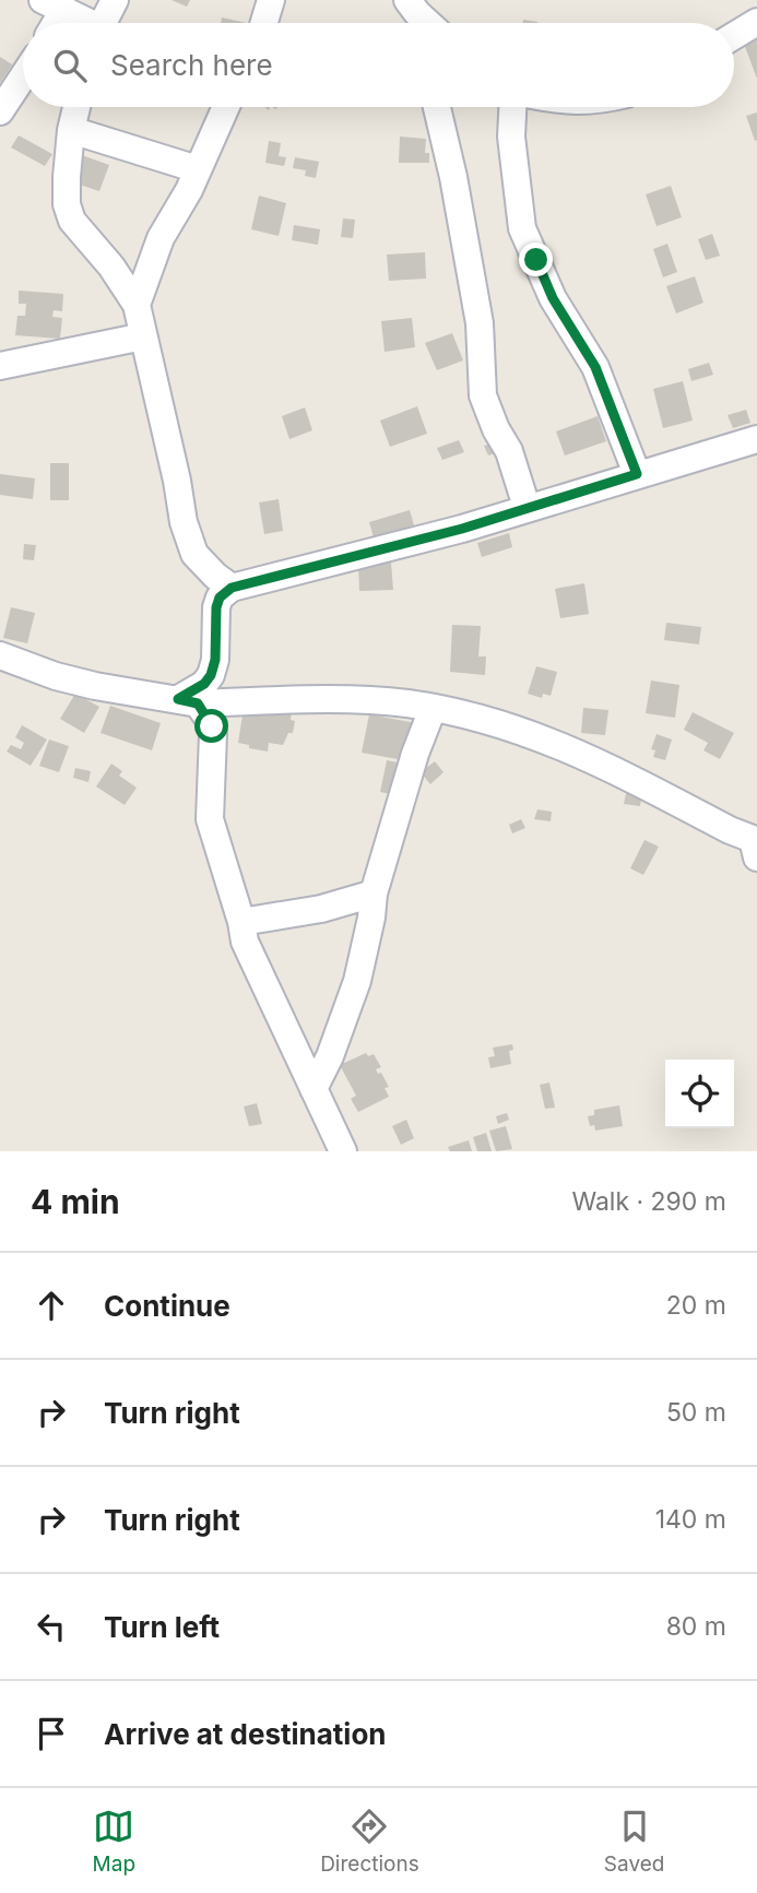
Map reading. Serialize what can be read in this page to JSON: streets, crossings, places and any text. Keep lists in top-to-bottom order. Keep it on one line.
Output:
{"page":{"search":"Search here","heading":["4 min","Walk · 290 m"],"list":[["Continue","20 m"],["Turn right","50 m"],["Turn right","140 m"],["Turn left","80 m"],"Arrive at destination"],"nav":["Map","Directions","Saved"]}}
